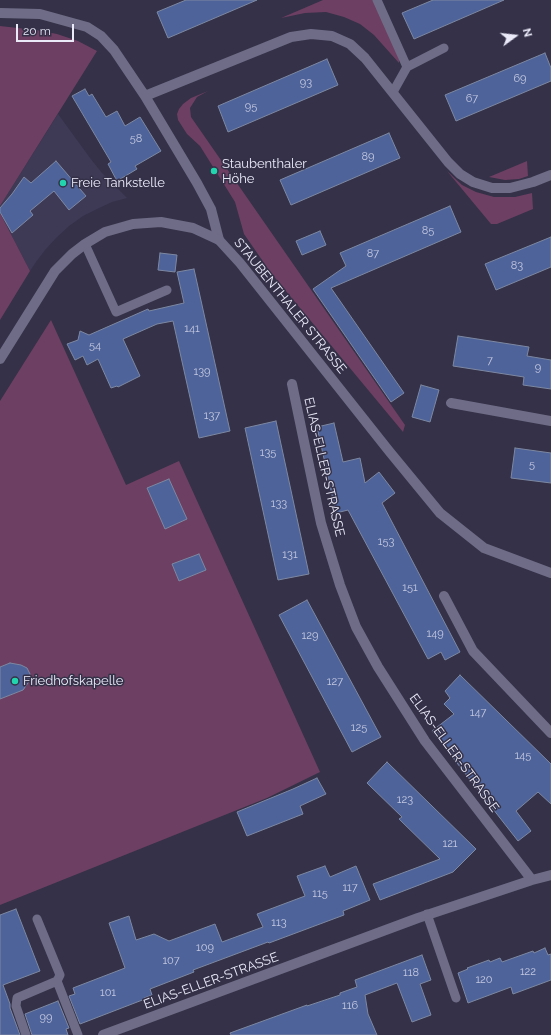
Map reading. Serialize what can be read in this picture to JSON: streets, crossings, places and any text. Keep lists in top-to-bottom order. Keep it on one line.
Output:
{"streets":{"street":["STAUBENTHALER STRASSE","ELIAS-ELLER-STRASSE"]},"places":["Staubenthaler Höhe","Freie Tankstelle","Friedhofskapelle"],"house_numbers":["69","93","67","95","58","89","85","87","83","141","54","7","9","139","137","135","5","133","153","131","151","149","129","127","147","125","145","123","121","117","115","113","109","107","122","118","120","101","116","99"],"scale_bar":"20 m","north":"right"}
